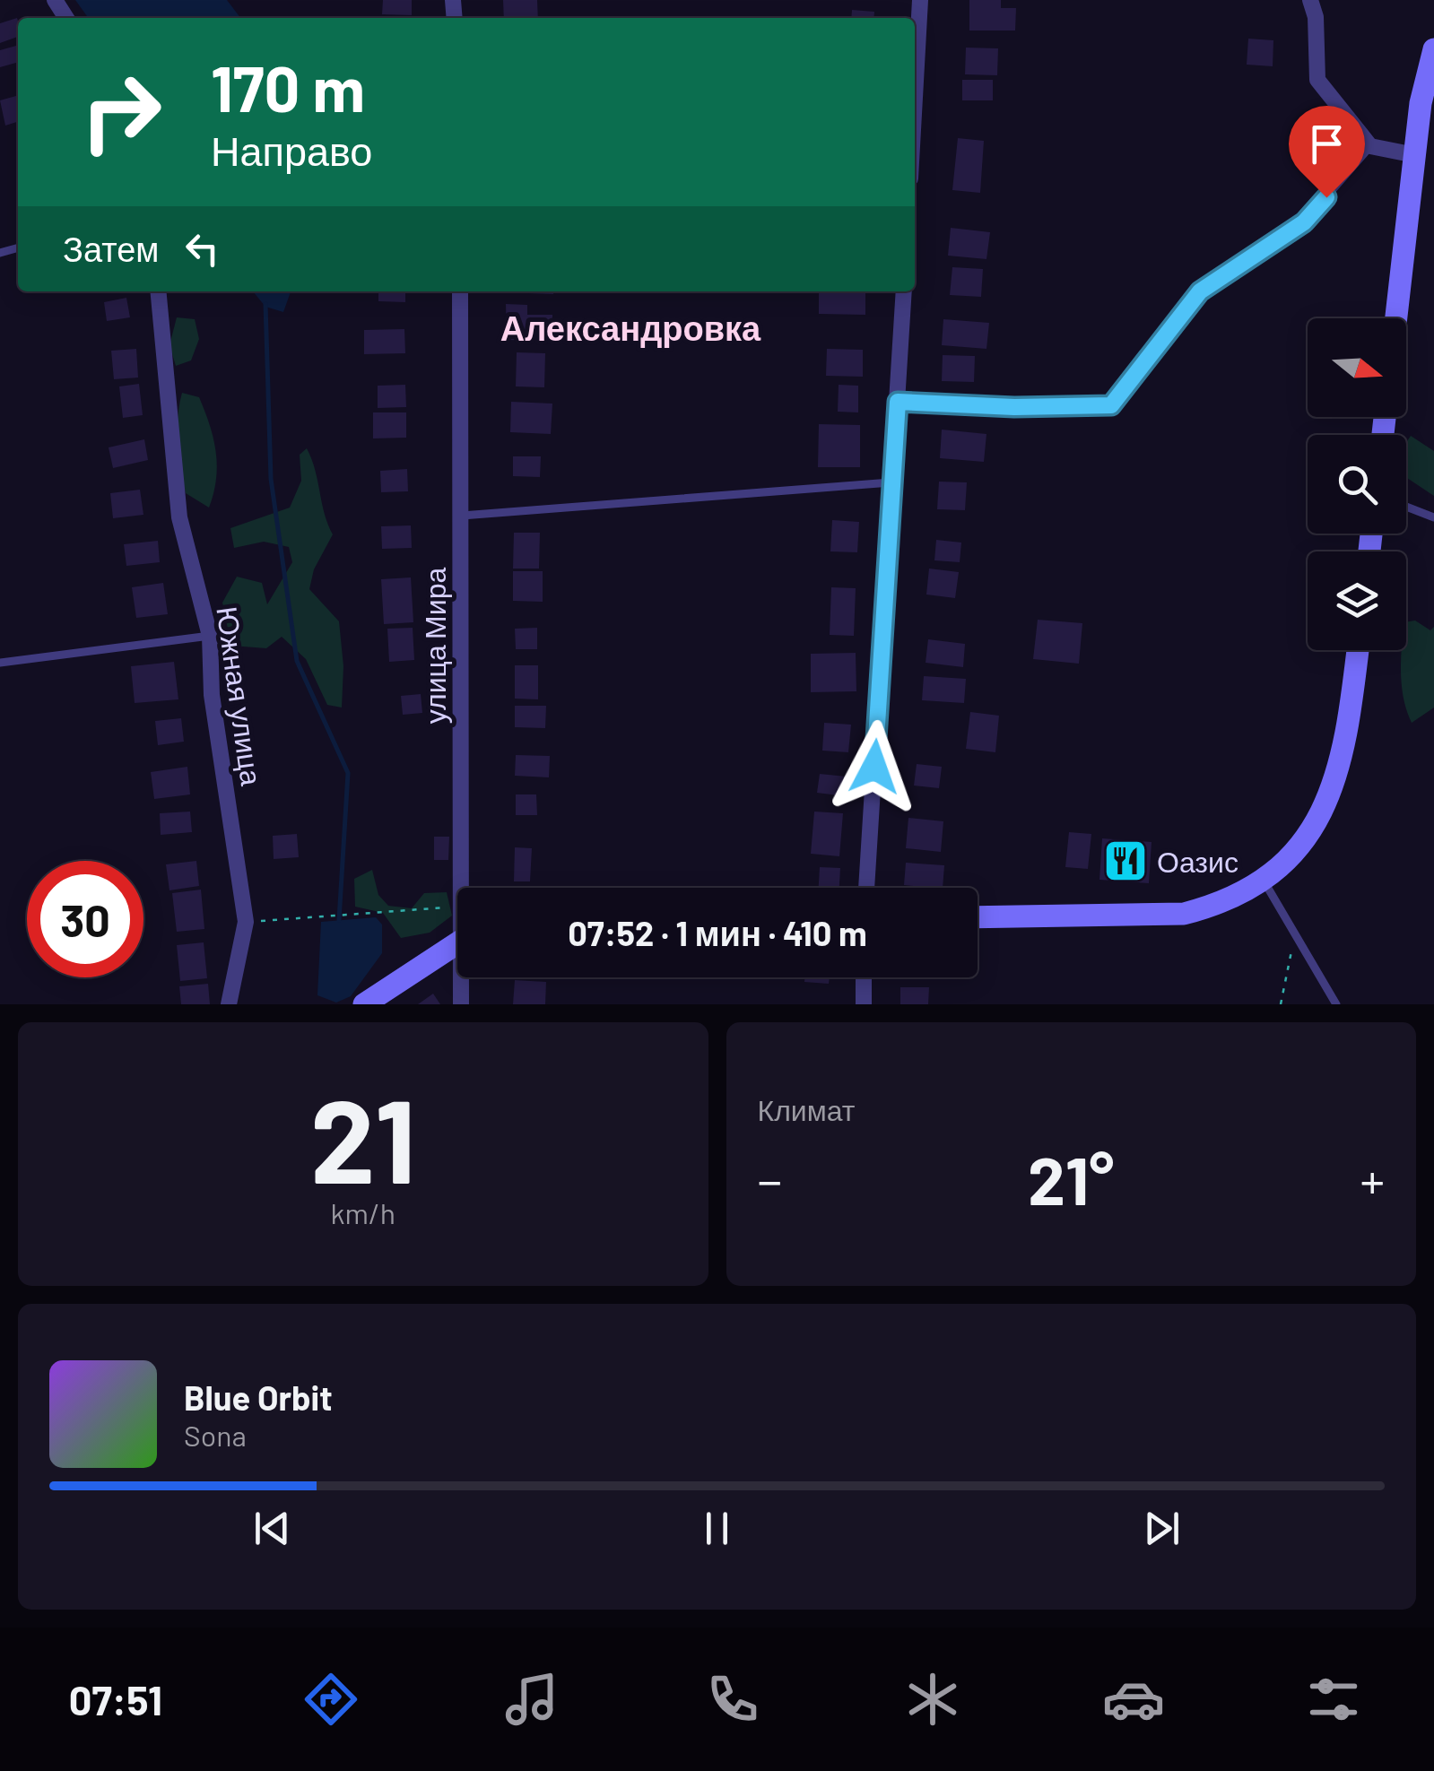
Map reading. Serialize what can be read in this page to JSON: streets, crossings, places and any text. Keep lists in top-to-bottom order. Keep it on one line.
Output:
{"streets":{"street":["улица Мира","Южная улица"]},"districts":["Александровка"],"places":{"restaurant":["Оазис"]},"north":"right","page":{"turn":["170 m","Направо"],"then":"Затем","limit":"30","trip":"07:52 · 1 мин · 410 m","tile":[["21","km/h"],"Климат"],"heat":["−","21°","+"],"song":["Blue Orbit","Sona"],"tabs":"07:51"}}
